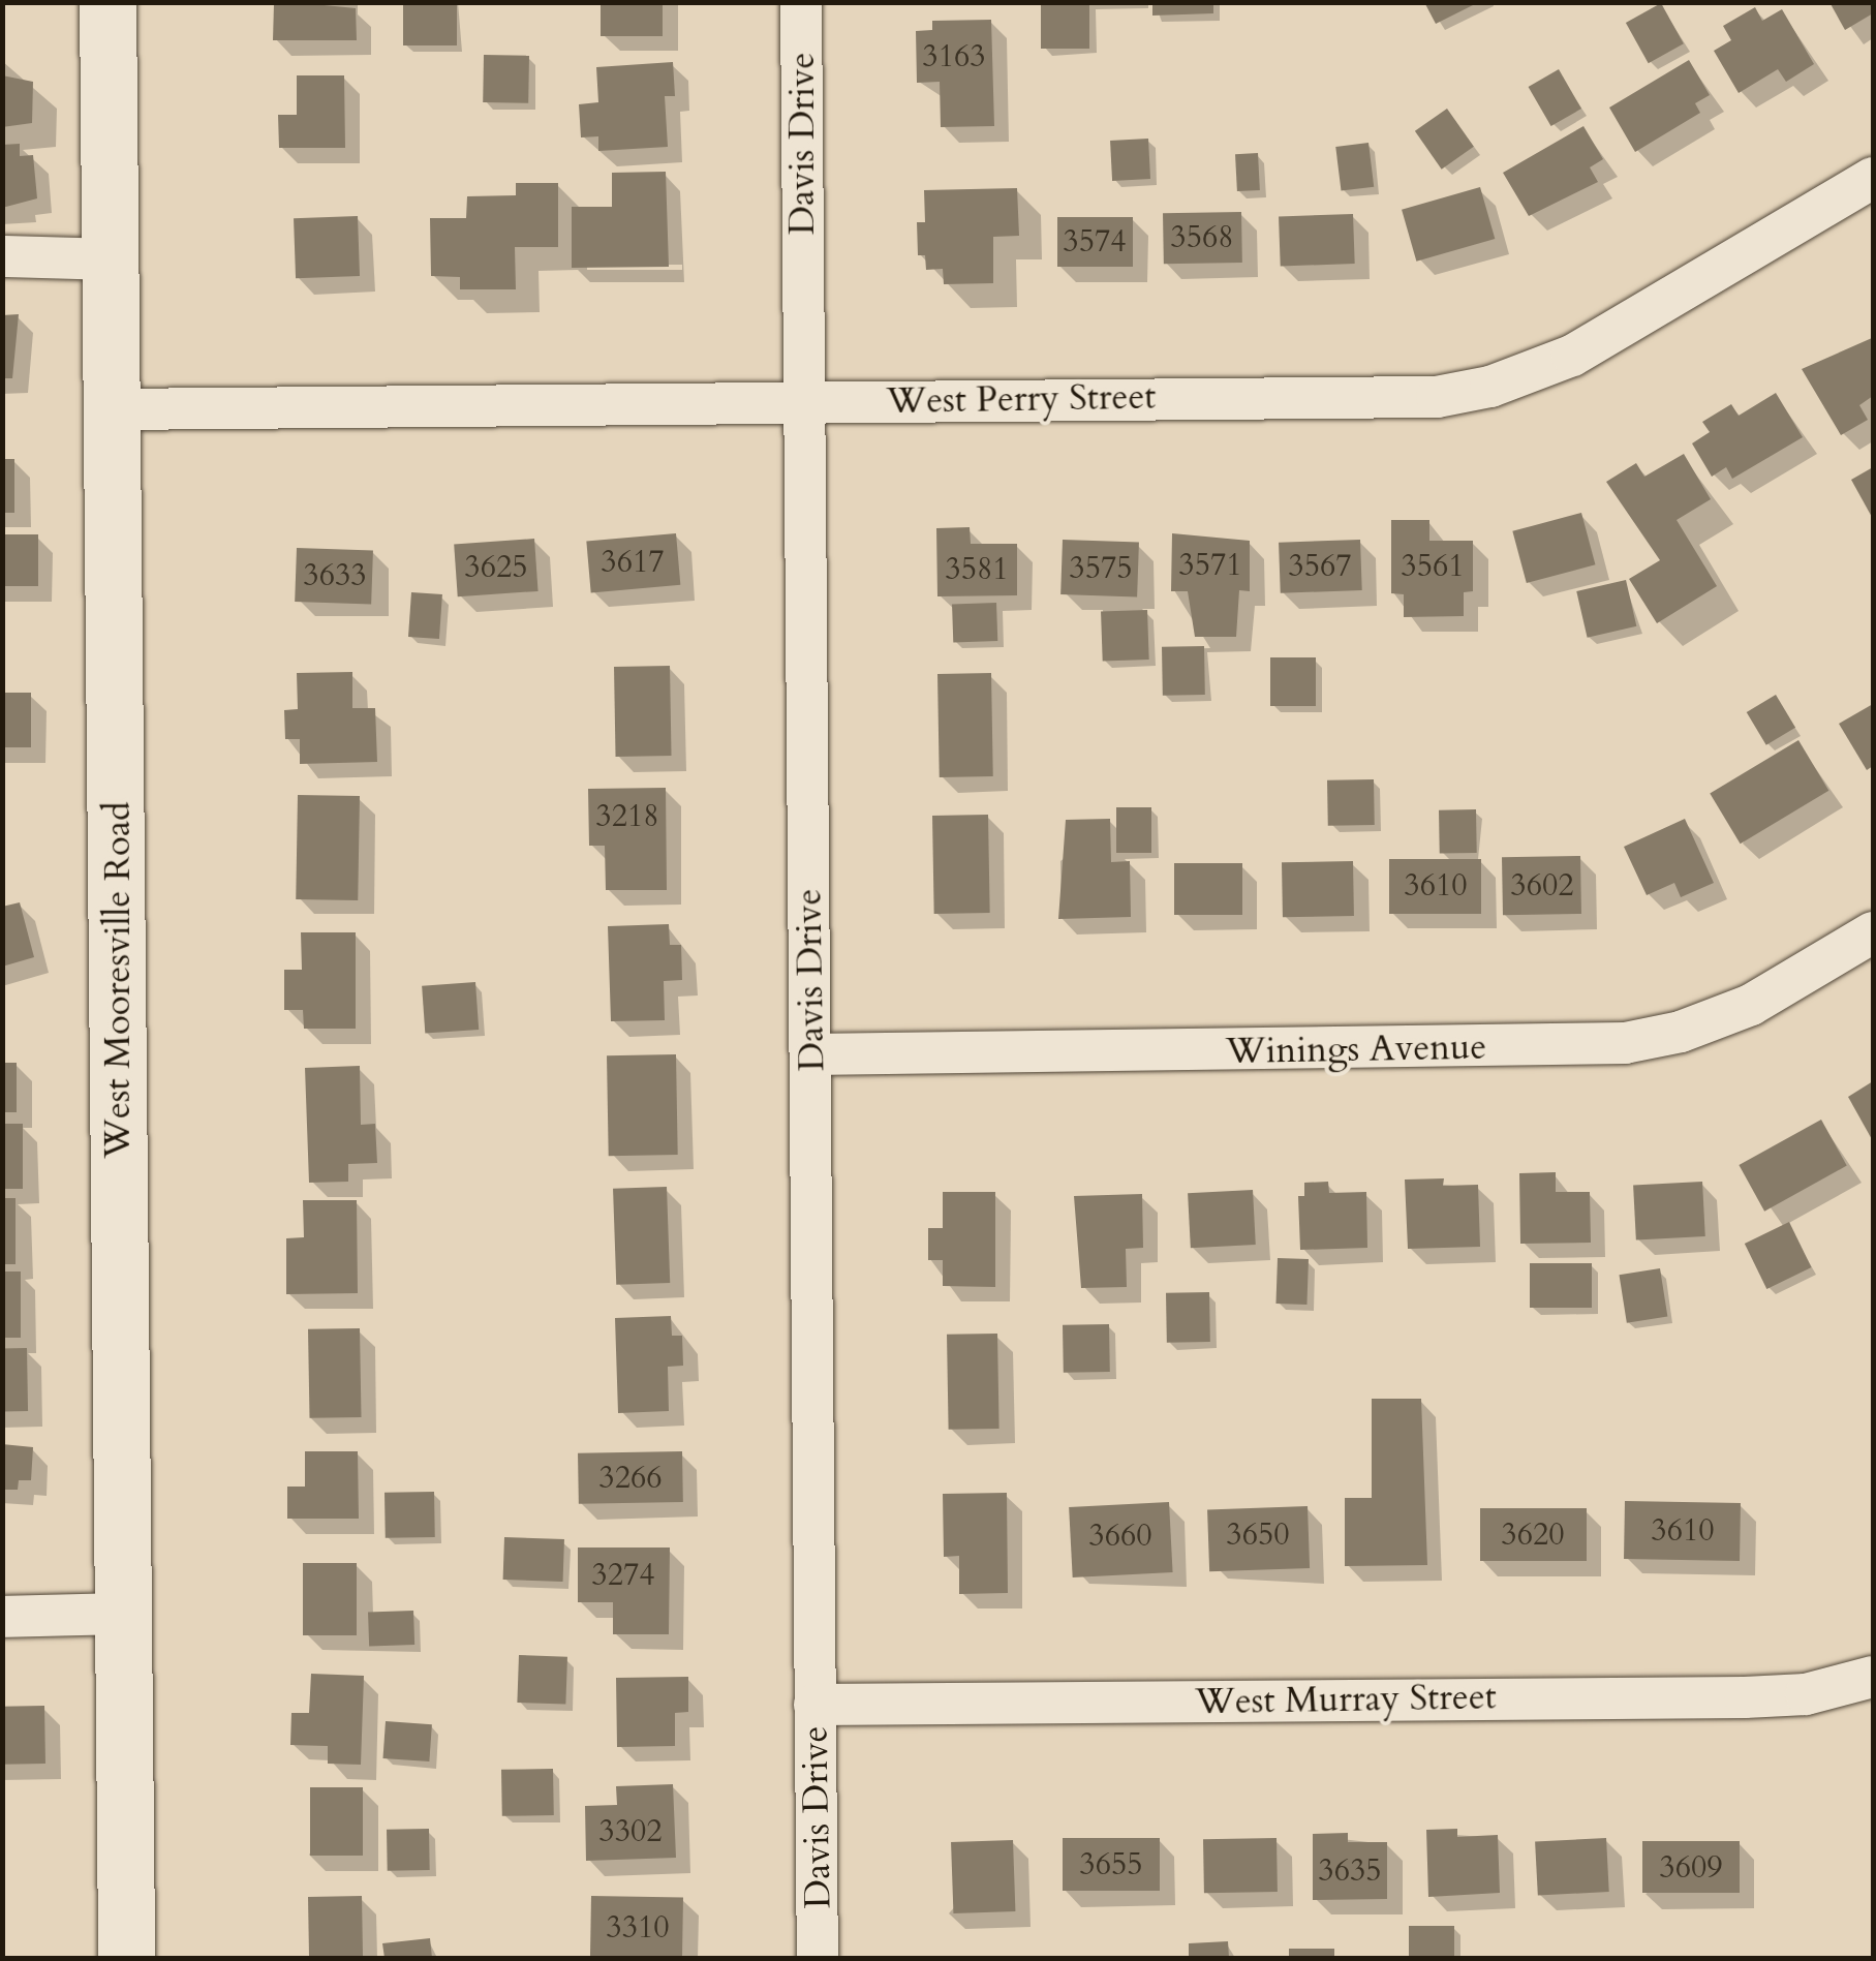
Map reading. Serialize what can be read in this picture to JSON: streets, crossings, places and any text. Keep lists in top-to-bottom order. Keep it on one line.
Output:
{"streets":{"main road":["West Mooresville Road"],"street":["Davis Drive","West Perry Street","Winings Avenue","West Murray Street"]},"crossings":[["Davis Drive","West Perry Street"],["Davis Drive","Winings Avenue"],["Davis Drive","West Murray Street"],["West Perry Street","West Mooresville Road"]],"house_numbers":["3163","3568","3574","3617","3571","3567","3561","3625","3575","3581","3633","3218","3610","3602","3266","3610","3650","3620","3660","3274","3302","3655","3609","3635","3310"]}
